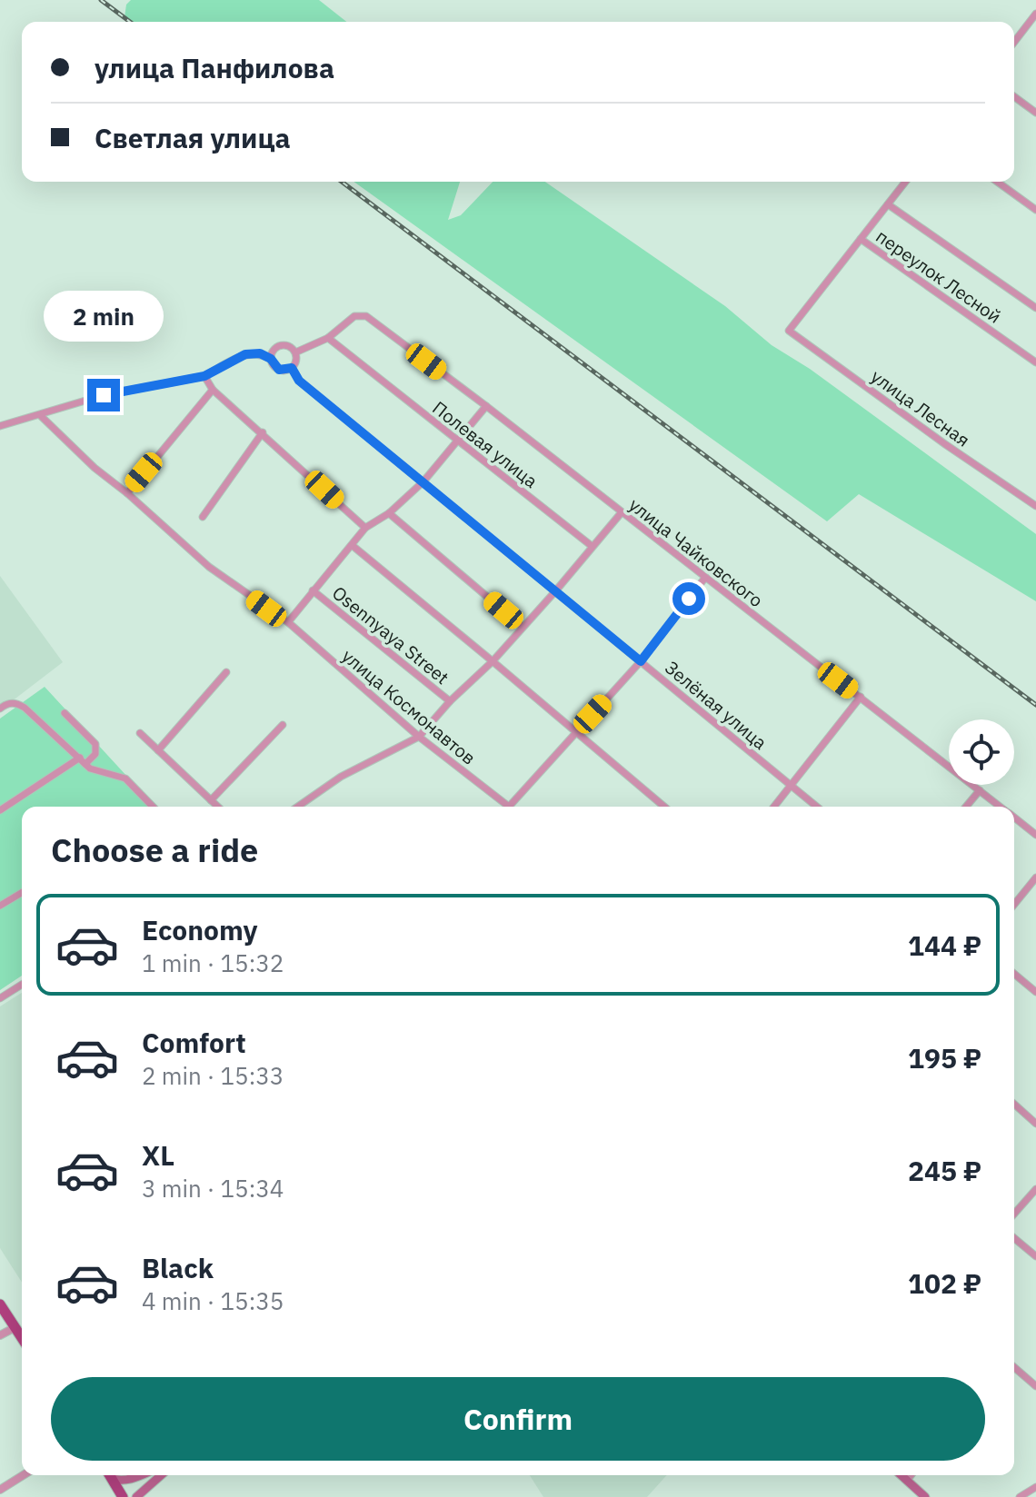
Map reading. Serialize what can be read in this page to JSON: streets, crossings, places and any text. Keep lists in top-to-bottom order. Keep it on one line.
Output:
{"streets":{"street":["переулок Лесной","улица Лесная","Полевая улица","улица Чайковского","Osennyaya Street","Зелёная улица","улица Космонавтов"]},"crossings":[["переулок Лесной","улица Лесная"],["Полевая улица","улица Чайковского"]],"page":{"banner":["улица Панфилова","Светлая улица"],"bubble":"2 min","heading":"Choose a ride","list":[{"name":"Economy","note":"1 min · 15:32","value":"144 ₽"},{"name":"Comfort","note":"2 min · 15:33","value":"195 ₽"},{"name":"XL","note":"3 min · 15:34","value":"245 ₽"},{"name":"Black","note":"4 min · 15:35","value":"102 ₽"}],"buttons":"Confirm"}}
